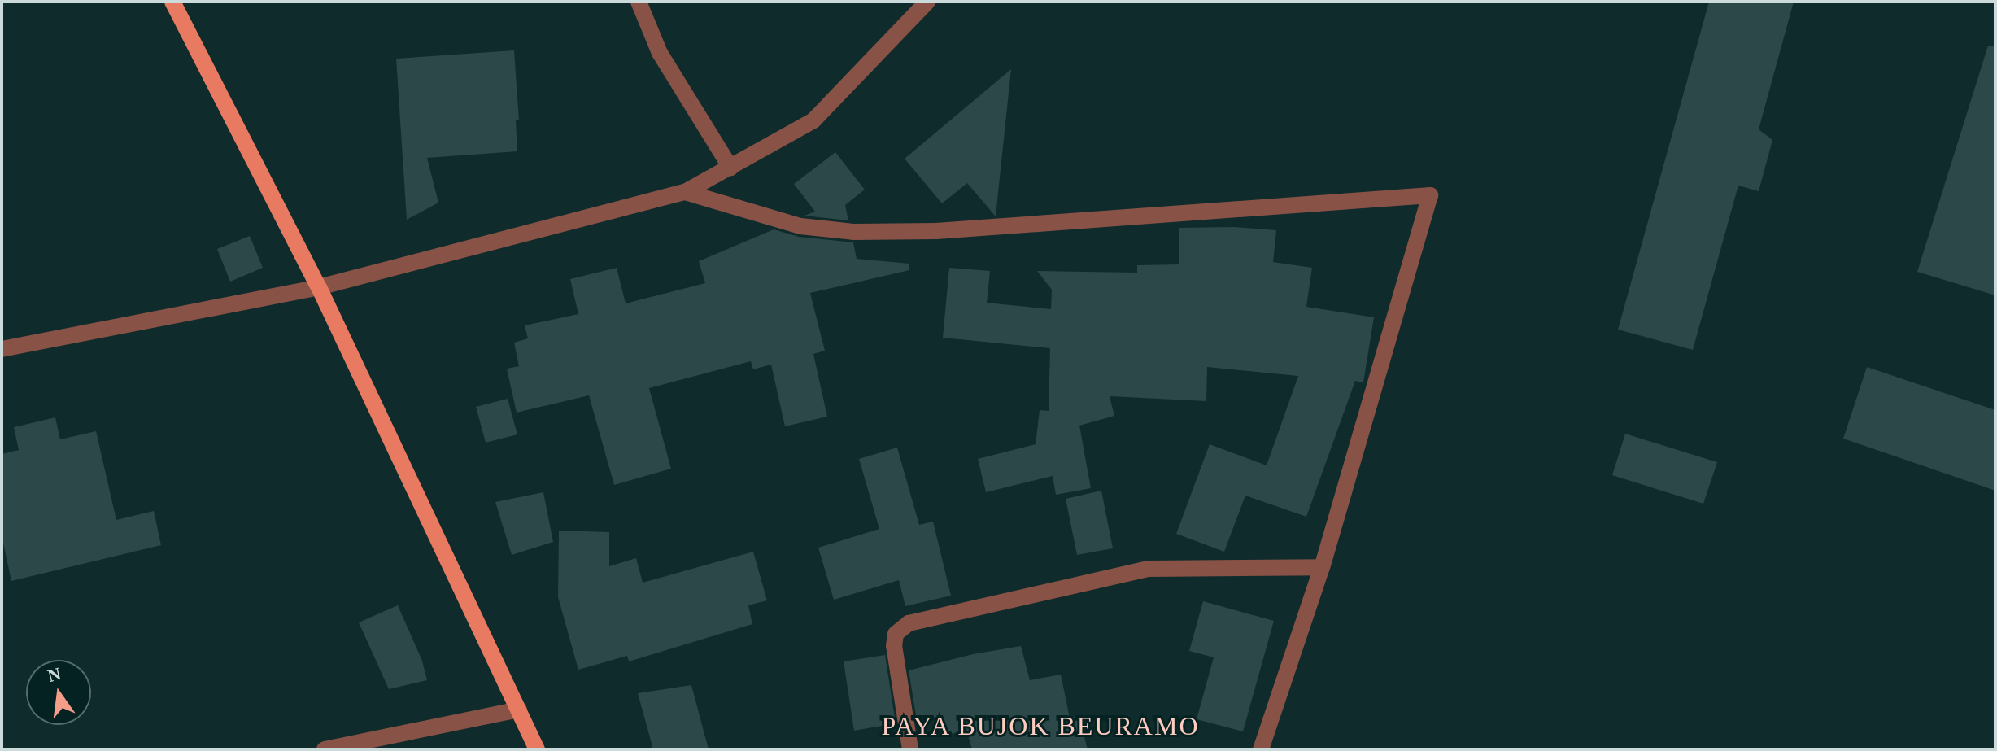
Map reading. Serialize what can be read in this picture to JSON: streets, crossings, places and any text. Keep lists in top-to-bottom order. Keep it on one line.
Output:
{"districts":["PAYA BUJOK BEURAMO"],"north":"top"}
